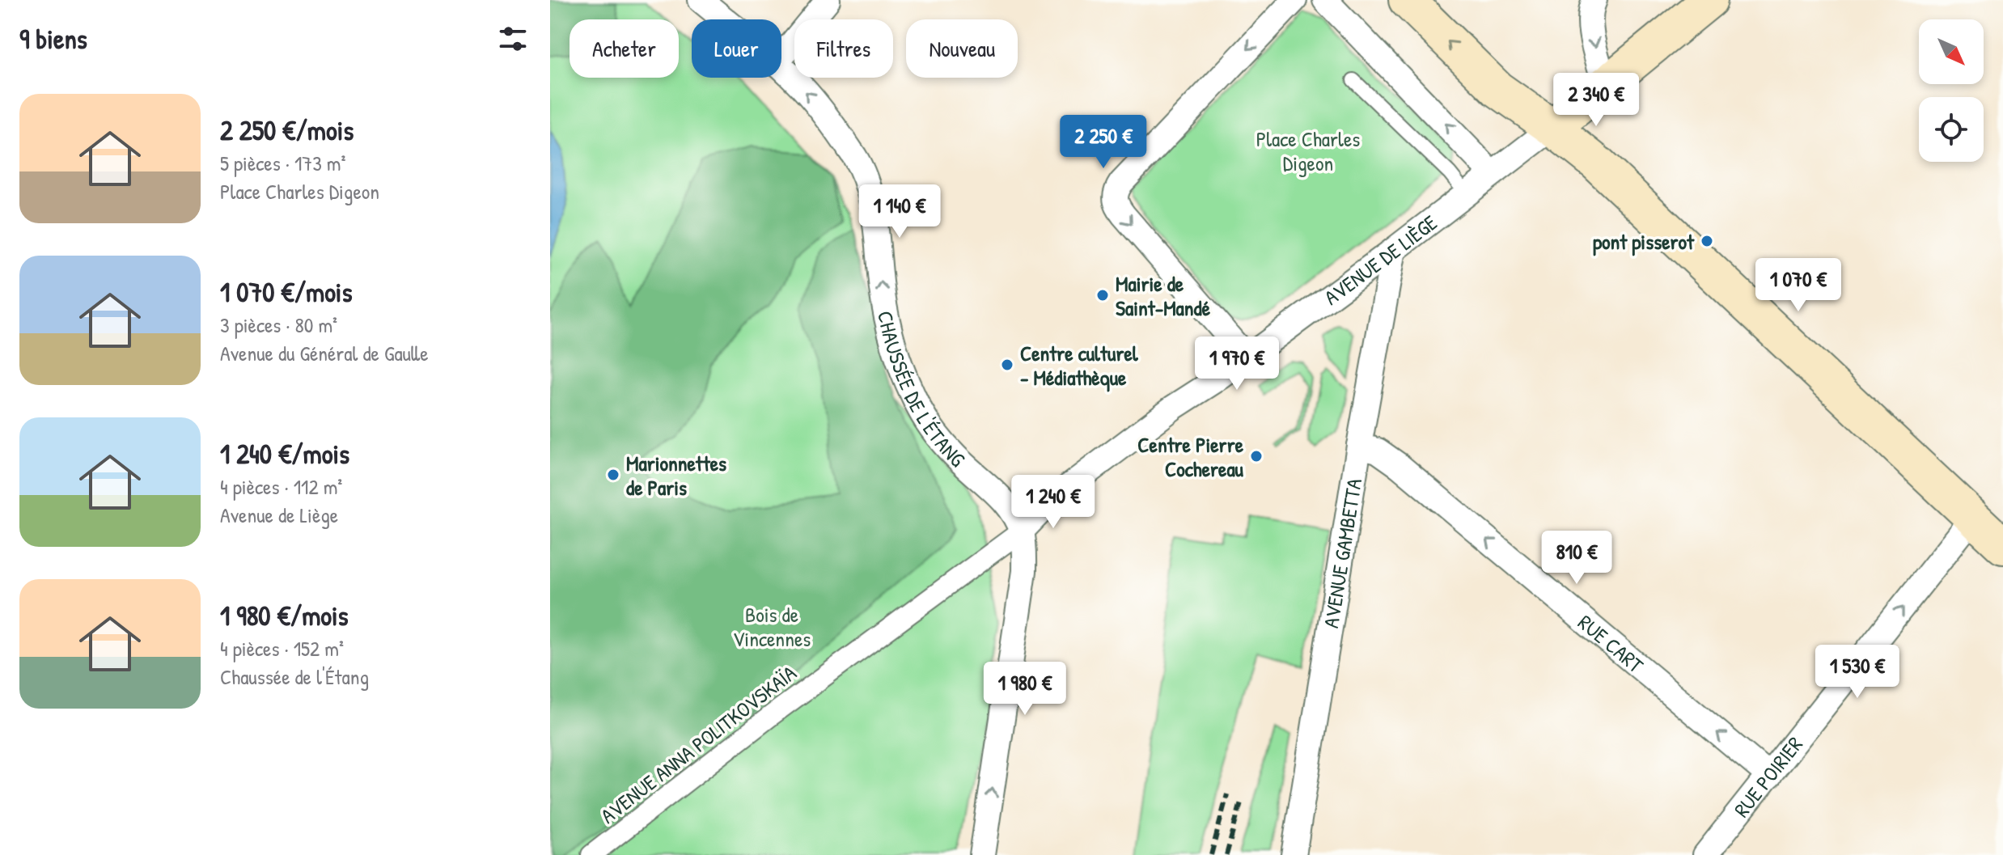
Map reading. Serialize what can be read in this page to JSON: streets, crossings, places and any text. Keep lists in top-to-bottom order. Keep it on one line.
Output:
{"streets":{"street":["AVENUE DE LIÈGE","CHAUSSÉE DE L'ÉTANG","AVENUE GAMBETTA","RUE CART","AVENUE ANNA POLITKOVSKAÏA","RUE POIRIER"]},"crossings":[["AVENUE DE LIÈGE","CHAUSSÉE DE L'ÉTANG"],["AVENUE DE LIÈGE","AVENUE GAMBETTA"],["AVENUE DE LIÈGE","AVENUE ANNA POLITKOVSKAÏA"],["CHAUSSÉE DE L'ÉTANG","AVENUE ANNA POLITKOVSKAÏA"],["AVENUE GAMBETTA","RUE CART"],["RUE CART","RUE POIRIER"]],"one_way":["CHAUSSÉE DE L'ÉTANG","RUE CART","RUE POIRIER"],"parks":["Place Charles Digeon","Bois de Vincennes"],"places":["pont pisserot","Mairie de Saint-Mandé","Centre culturel - Médiathèque","Centre Pierre Cochereau","Marionnettes de Paris"],"north":"bottom right","page":{"heading":"9 biens","chip":["Acheter","Louer","Filtres","Nouveau"],"price":["2 340 €","2 250 €","1 140 €","1 070 €","1 970 €","1 240 €","810 €","1 530 €","1 980 €"],"list":[{"name":"2 250 €/mois","note":"5 pièces · 173 m² · Place Charles Digeon"},{"name":"1 070 €/mois","note":"3 pièces · 80 m² · Avenue du Général de Gaulle"},{"name":"1 240 €/mois","note":"4 pièces · 112 m² · Avenue de Liège"},{"name":"1 980 €/mois","note":"4 pièces · 152 m² · Chaussée de l'Étang"}]}}
